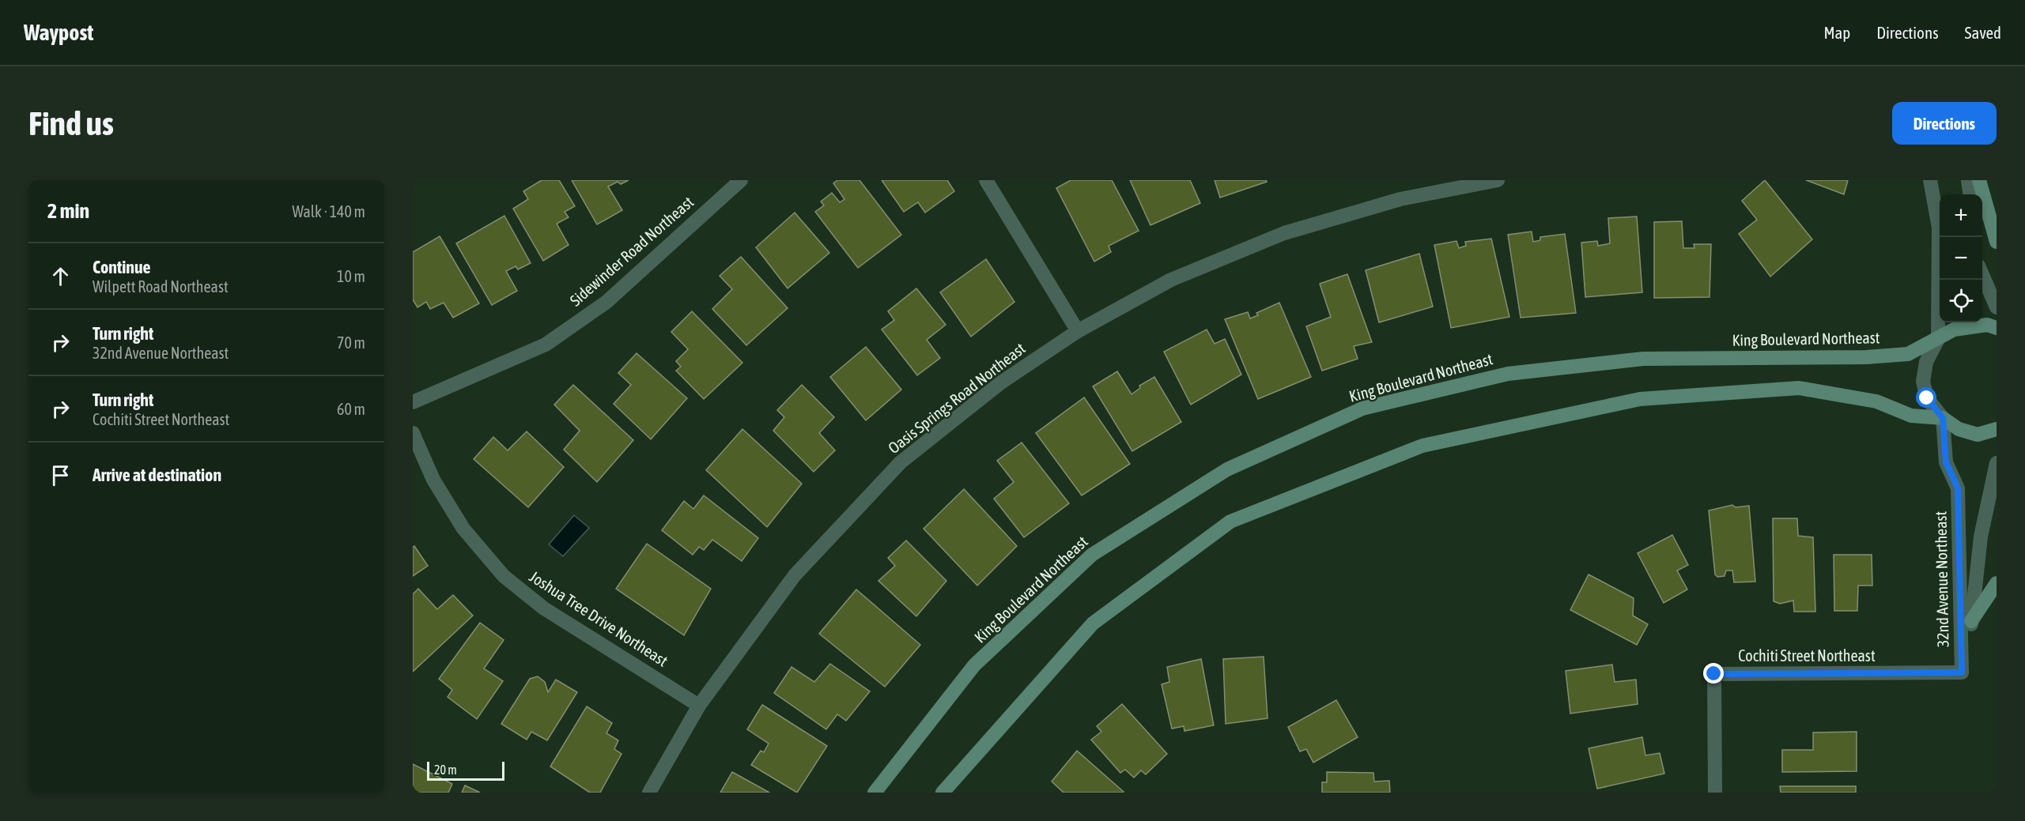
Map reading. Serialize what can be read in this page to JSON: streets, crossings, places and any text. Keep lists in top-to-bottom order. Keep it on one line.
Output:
{"streets":{"street":["Sidewinder Road Northeast","King Boulevard Northeast","Oasis Springs Road Northeast","32nd Avenue Northeast","Joshua Tree Drive Northeast","Cochiti Street Northeast"]},"crossings":[["Oasis Springs Road Northeast","Joshua Tree Drive Northeast"],["32nd Avenue Northeast","Cochiti Street Northeast"]],"scale_bar":"20 m","page":{"header":"Waypost","nav":["Map","Directions","Saved"],"buttons":"Directions","title":"Find us","heading":["2 min","Walk · 140 m"],"map_buttons":["+","−"],"list":[["Continue","Wilpett Road Northeast","10 m"],["Turn right","32nd Avenue Northeast","70 m"],["Turn right","Cochiti Street Northeast","60 m"],"Arrive at destination"],"scale":"20 m"}}
